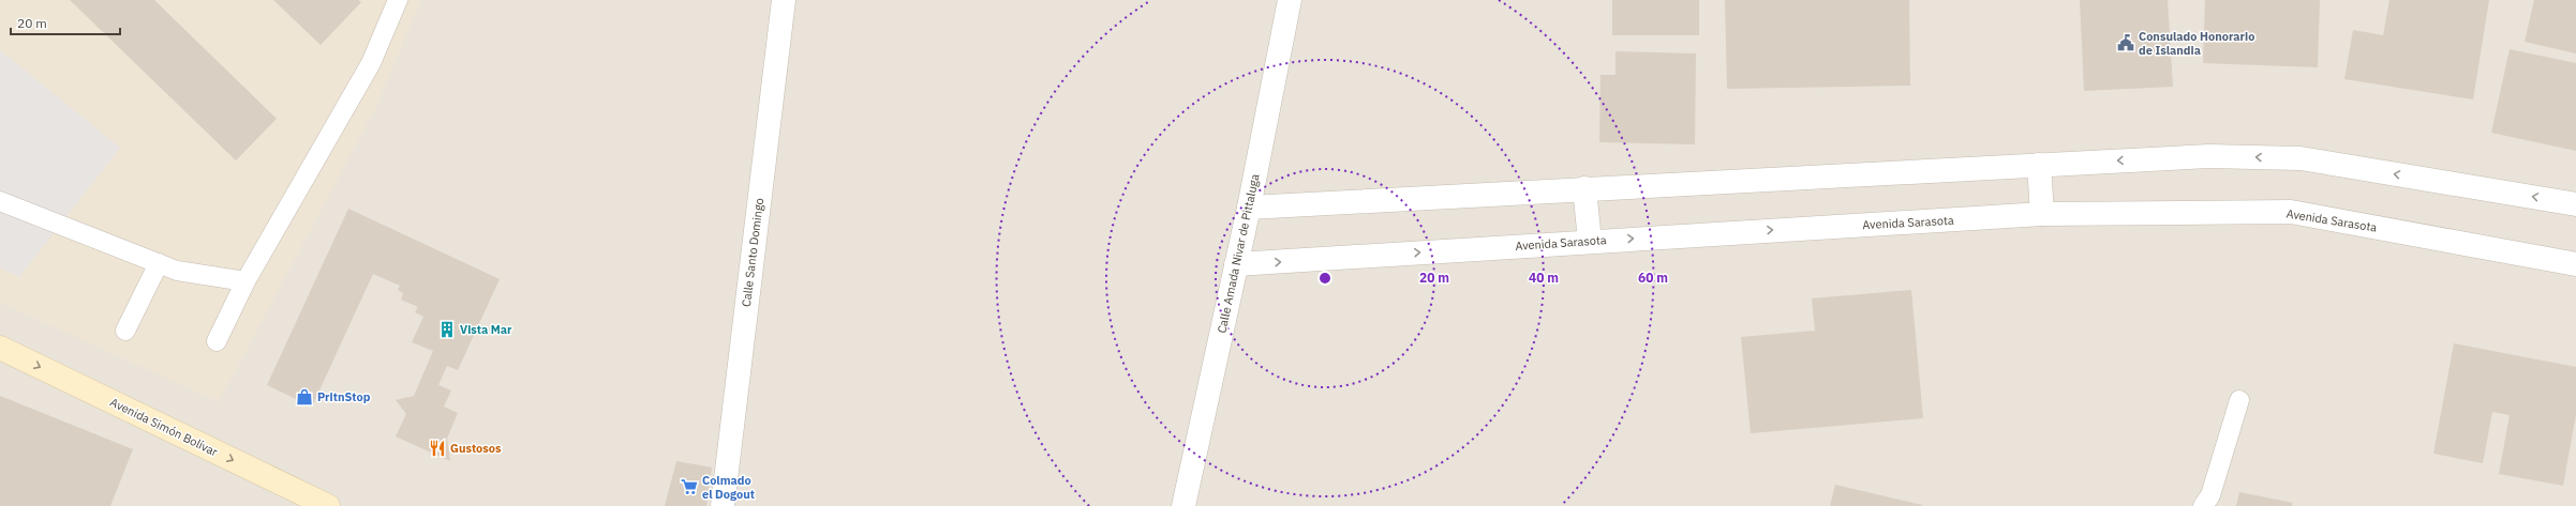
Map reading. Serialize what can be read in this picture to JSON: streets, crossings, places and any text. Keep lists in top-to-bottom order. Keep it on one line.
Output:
{"streets":{"main road":["Avenida Simón Bolívar"],"street":["Avenida Sarasota","Calle Santo Domingo","Calle Amada Nivar de Pittaluga"]},"crossings":[["Avenida Sarasota","Calle Amada Nivar de Pittaluga"]],"one_way":["Avenida Simón Bolívar"],"places":{"public building":["Consulado Honorario de Islandia"],"building":["Vista Mar"],"shop":["PritnStop"],"restaurant":["Gustosos"],"supermarket":["Colmado el Dogout"]},"scale_bar":"20 m","rings":["20 m","40 m","60 m"]}
